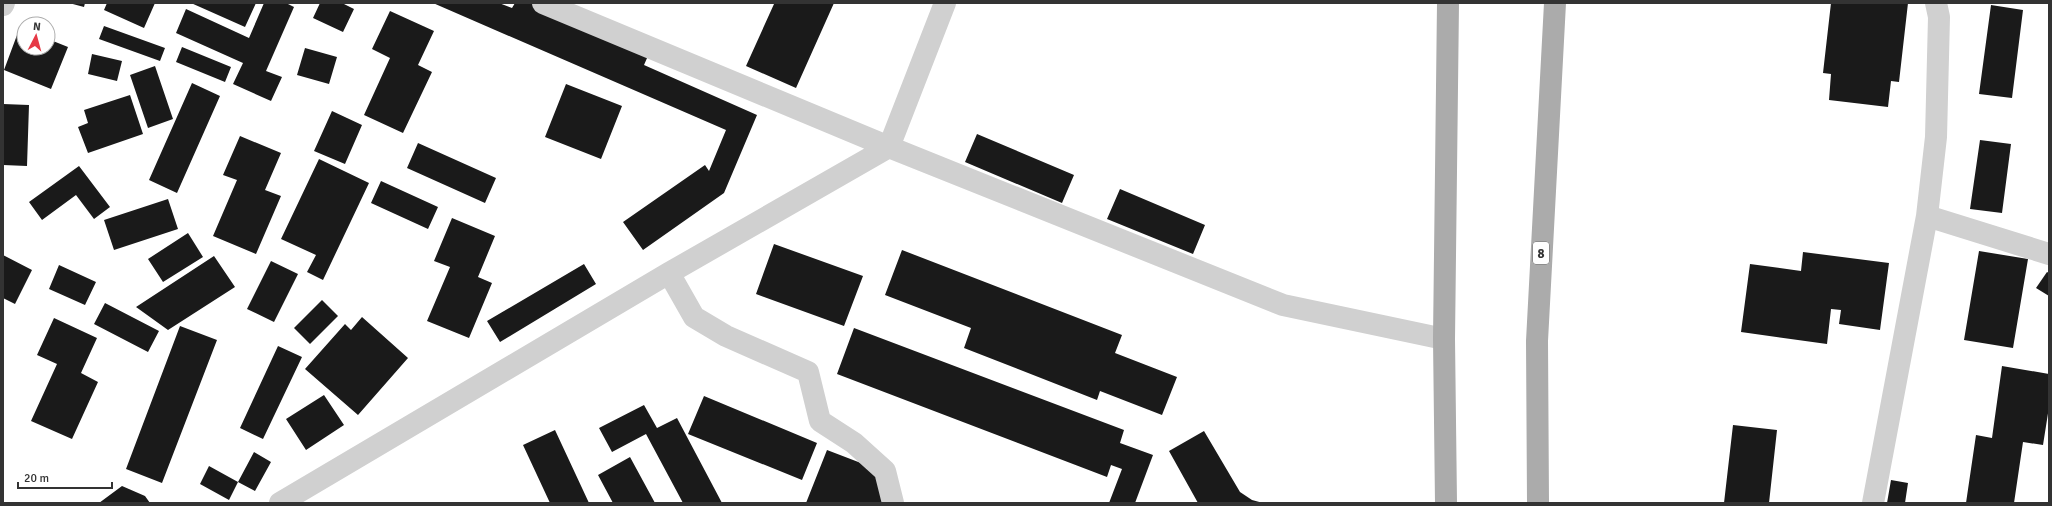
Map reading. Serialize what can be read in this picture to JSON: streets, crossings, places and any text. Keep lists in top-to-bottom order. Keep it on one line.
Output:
{"streets":{"main road":["8"]},"scale_bar":"20 m","north":"top"}
